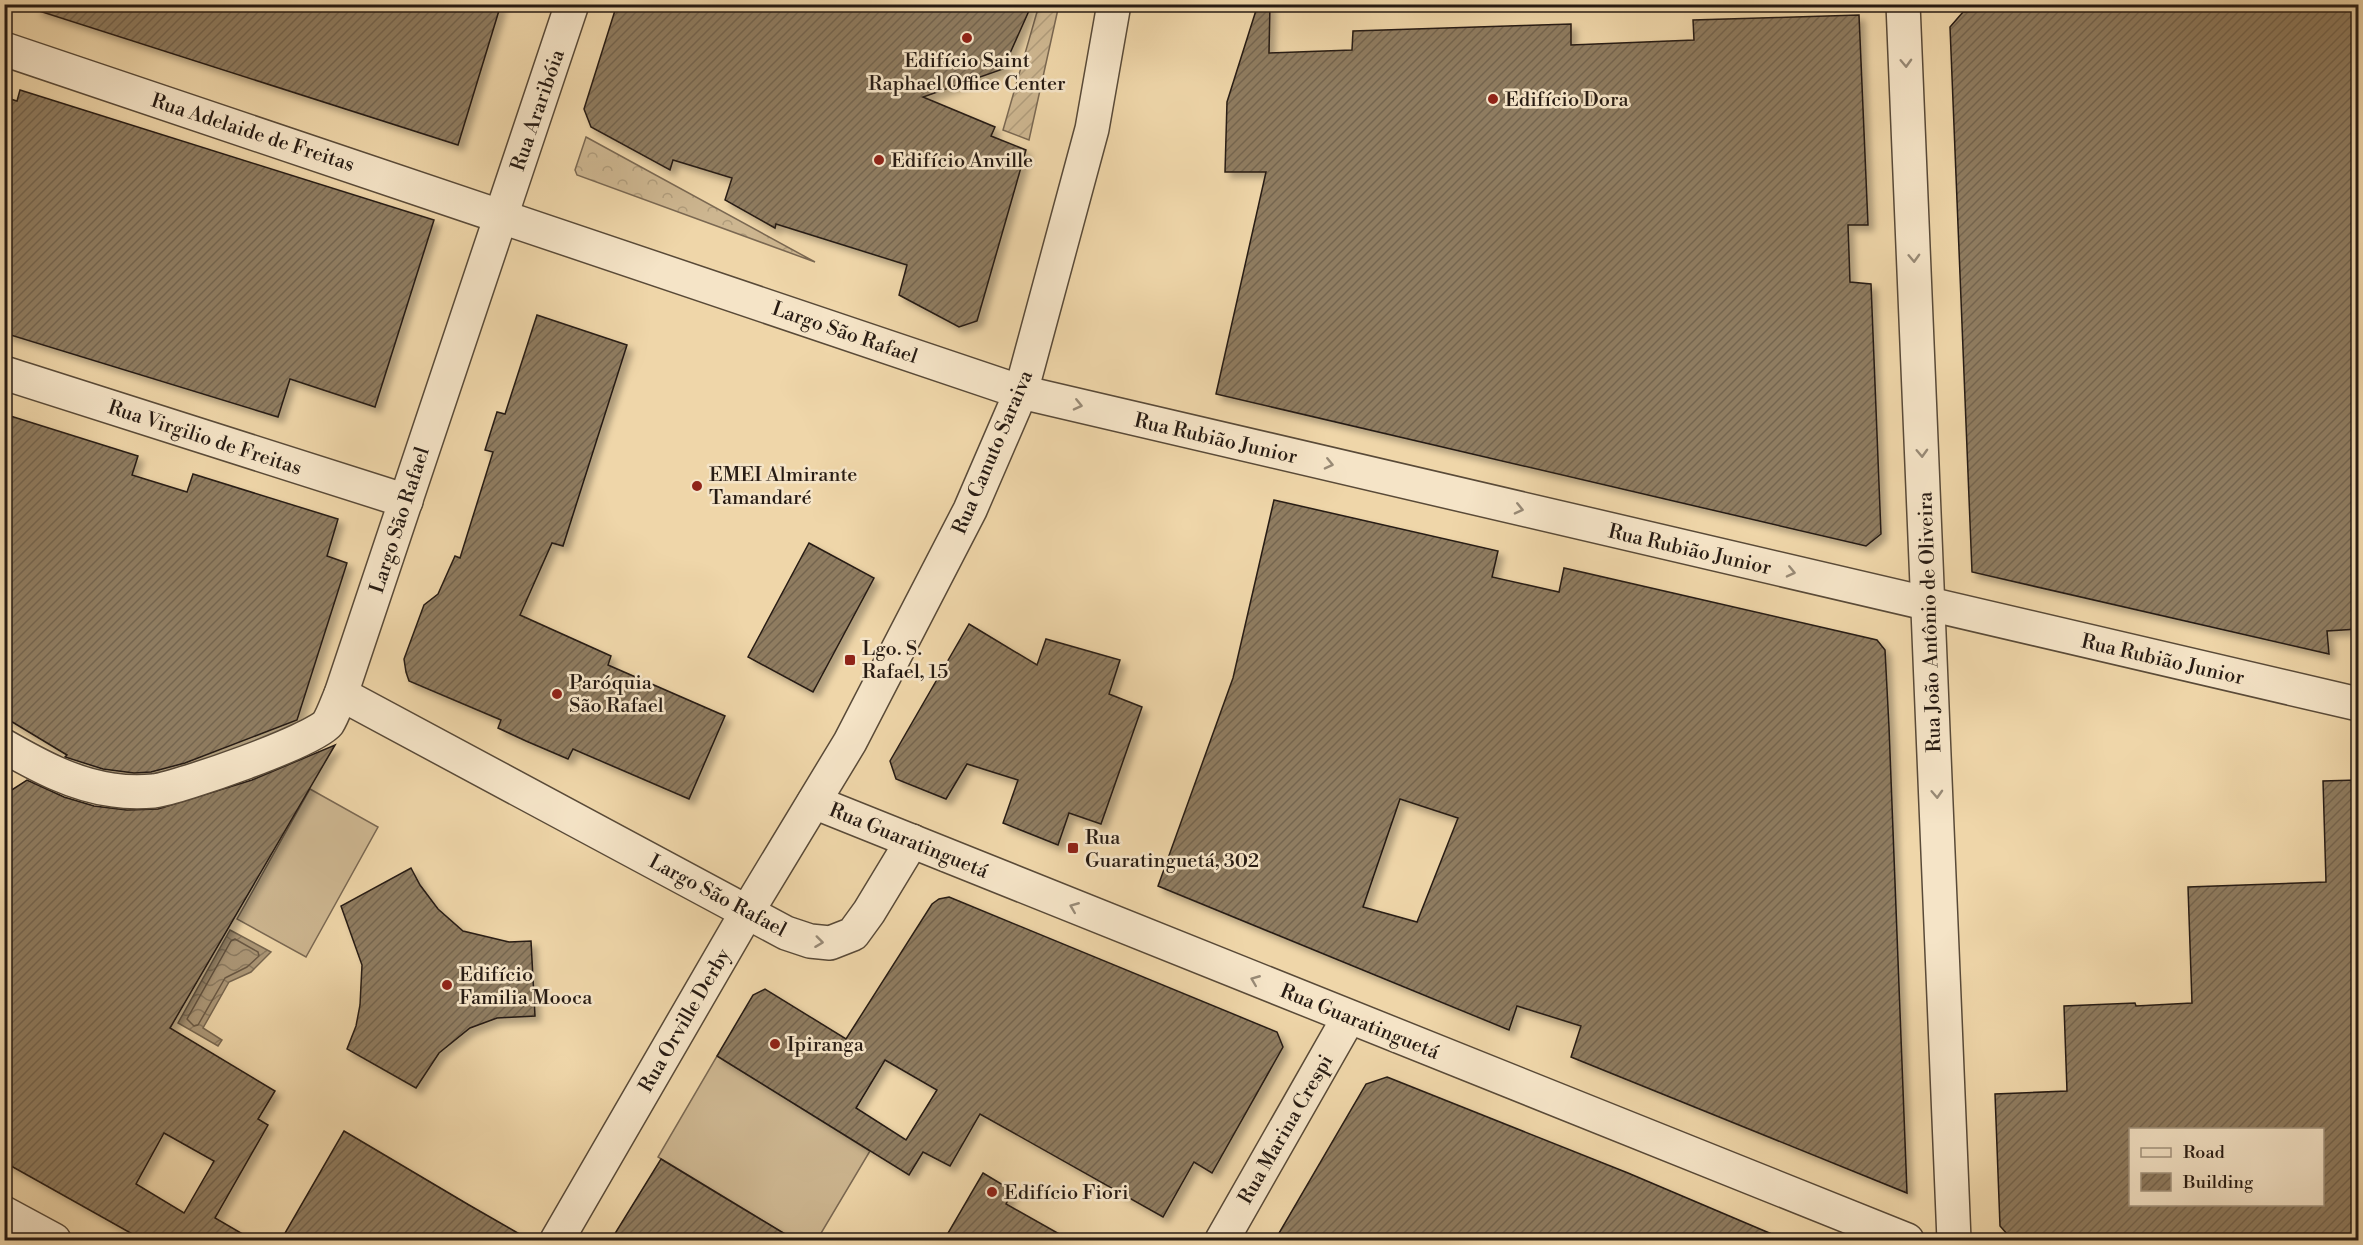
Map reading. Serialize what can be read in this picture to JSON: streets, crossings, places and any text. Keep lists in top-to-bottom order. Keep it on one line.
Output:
{"streets":{"street":["Rua Araribóia","Rua Adelaide de Freitas","Largo São Rafael","Rua Virgilio de Freitas","Rua Rubião Junior","Rua Canuto Saraiva","Rua João Antônio de Oliveira","Rua Guaratinguetá","Rua Orville Derby","Rua Marina Crespi"]},"crossings":[["Rua Araribóia","Rua Adelaide de Freitas"],["Rua Araribóia","Largo São Rafael"],["Rua Adelaide de Freitas","Largo São Rafael"],["Largo São Rafael","Rua Virgilio de Freitas"],["Largo São Rafael","Rua Rubião Junior"],["Largo São Rafael","Rua Canuto Saraiva"],["Largo São Rafael","Rua Guaratinguetá"],["Largo São Rafael","Rua Orville Derby"],["Rua Rubião Junior","Rua Canuto Saraiva"],["Rua Rubião Junior","Rua João Antônio de Oliveira"],["Rua Canuto Saraiva","Rua Guaratinguetá"],["Rua Canuto Saraiva","Rua Orville Derby"],["Rua Guaratinguetá","Rua Orville Derby"],["Rua Guaratinguetá","Rua Marina Crespi"]],"one_way":["Rua Rubião Junior","Rua João Antônio de Oliveira","Rua Guaratinguetá"],"places":{"other":["Edifício Saint Raphael Office Center","Edifício Dora","Edifício Anville","EMEI Almirante Tamandaré","Paróquia São Rafael","Edifício Familia Mooca","Ipiranga","Edifício Fiori"],"transit":["Lgo. S. Rafael, 15","Rua Guaratinguetá, 302"]},"legend":["Road","Building"]}
